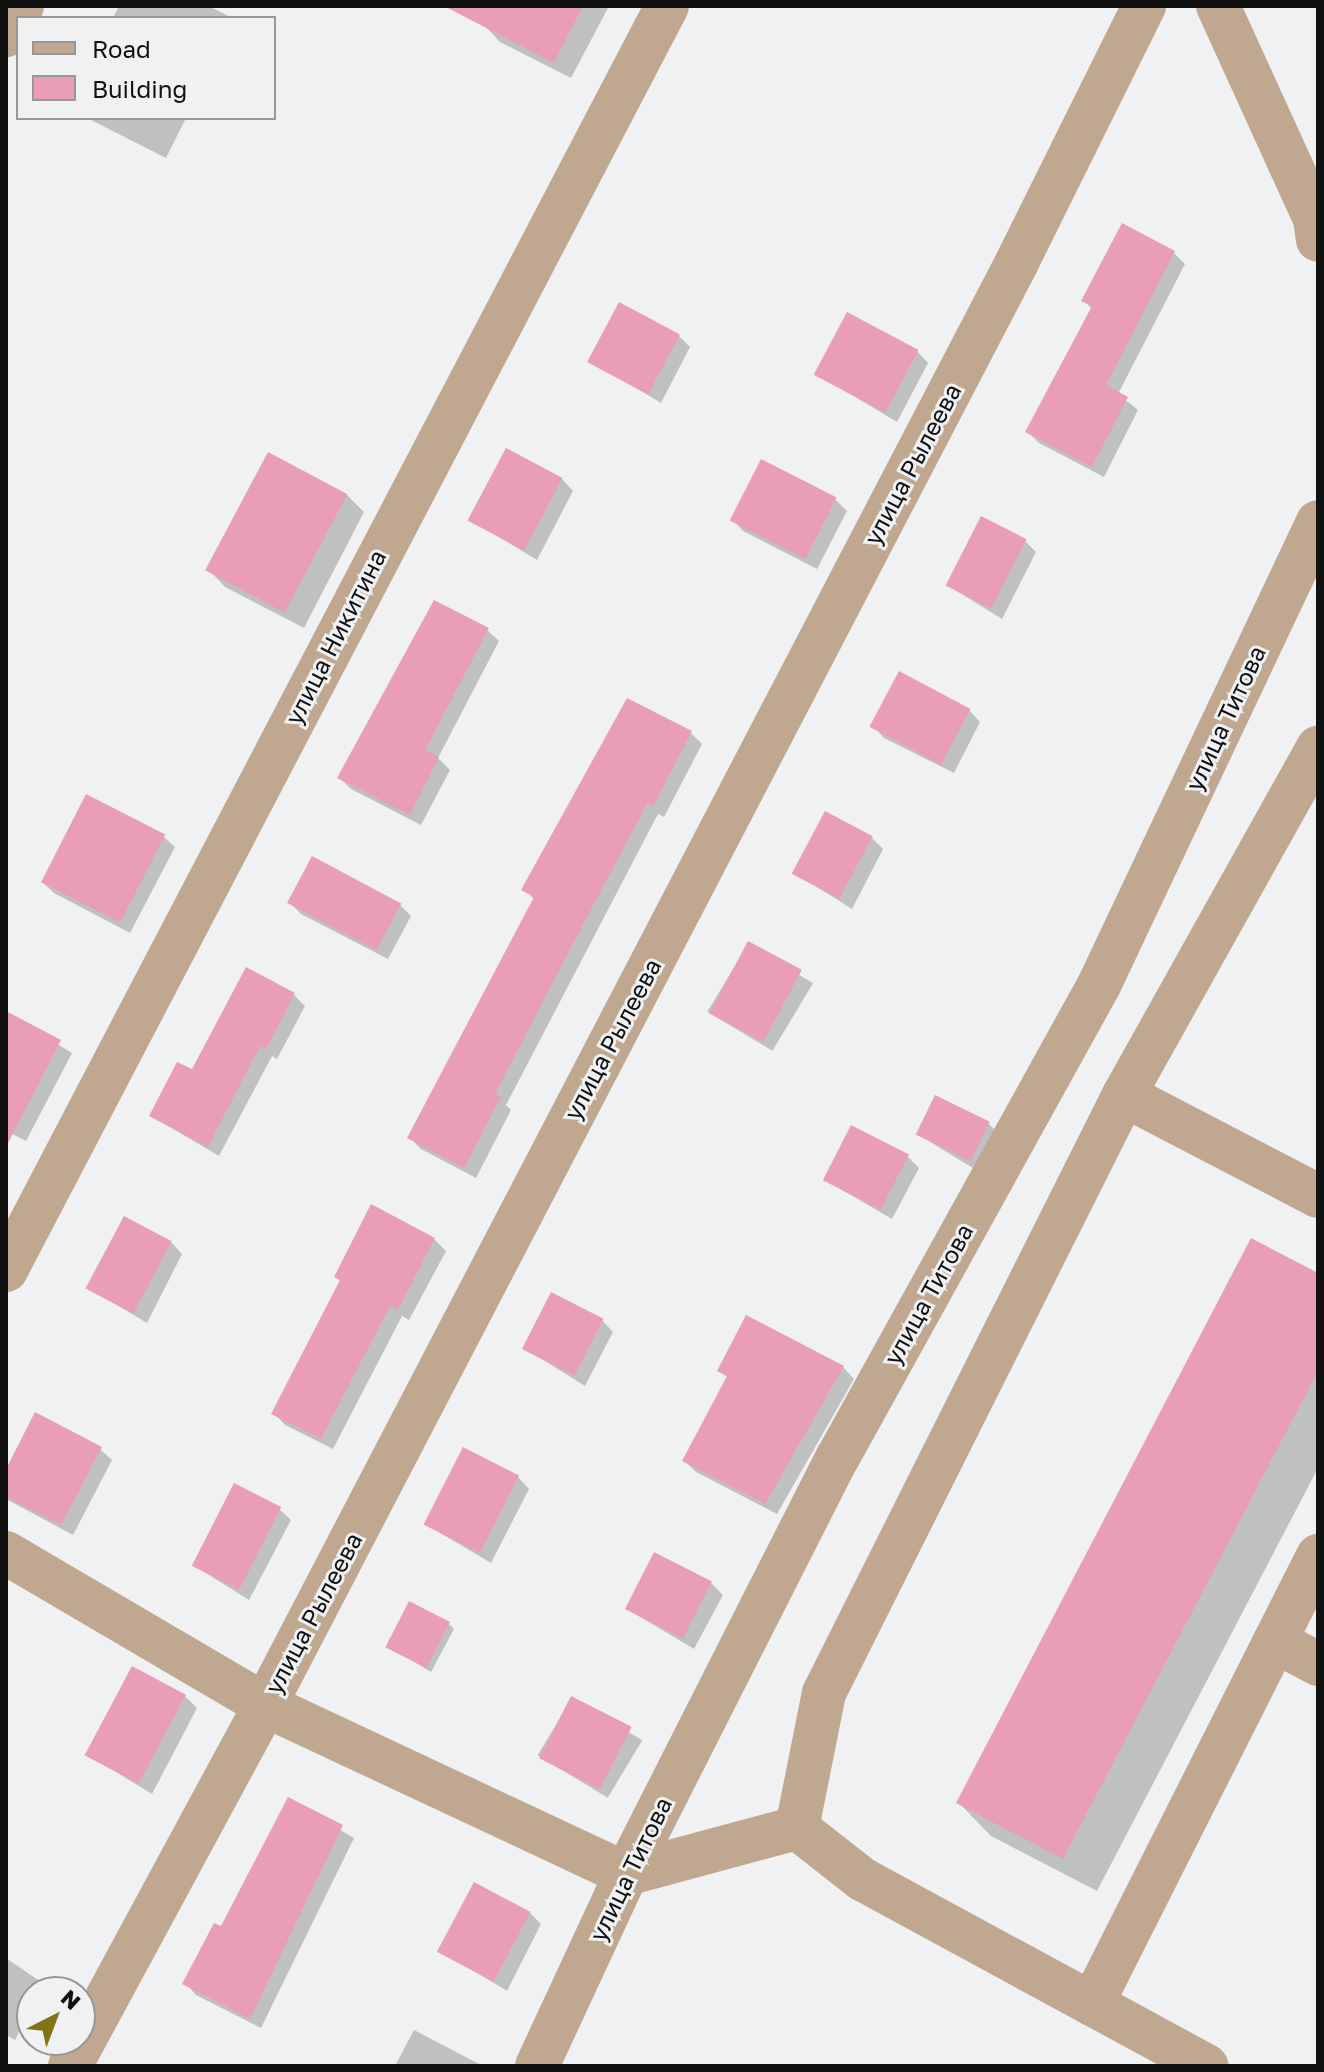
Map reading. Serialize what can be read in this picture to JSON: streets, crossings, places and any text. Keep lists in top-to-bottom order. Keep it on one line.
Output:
{"streets":{"street":["улица Рылеева","улица Никитина","улица Титова"]},"legend":["Road","Building"],"north":"top right"}
